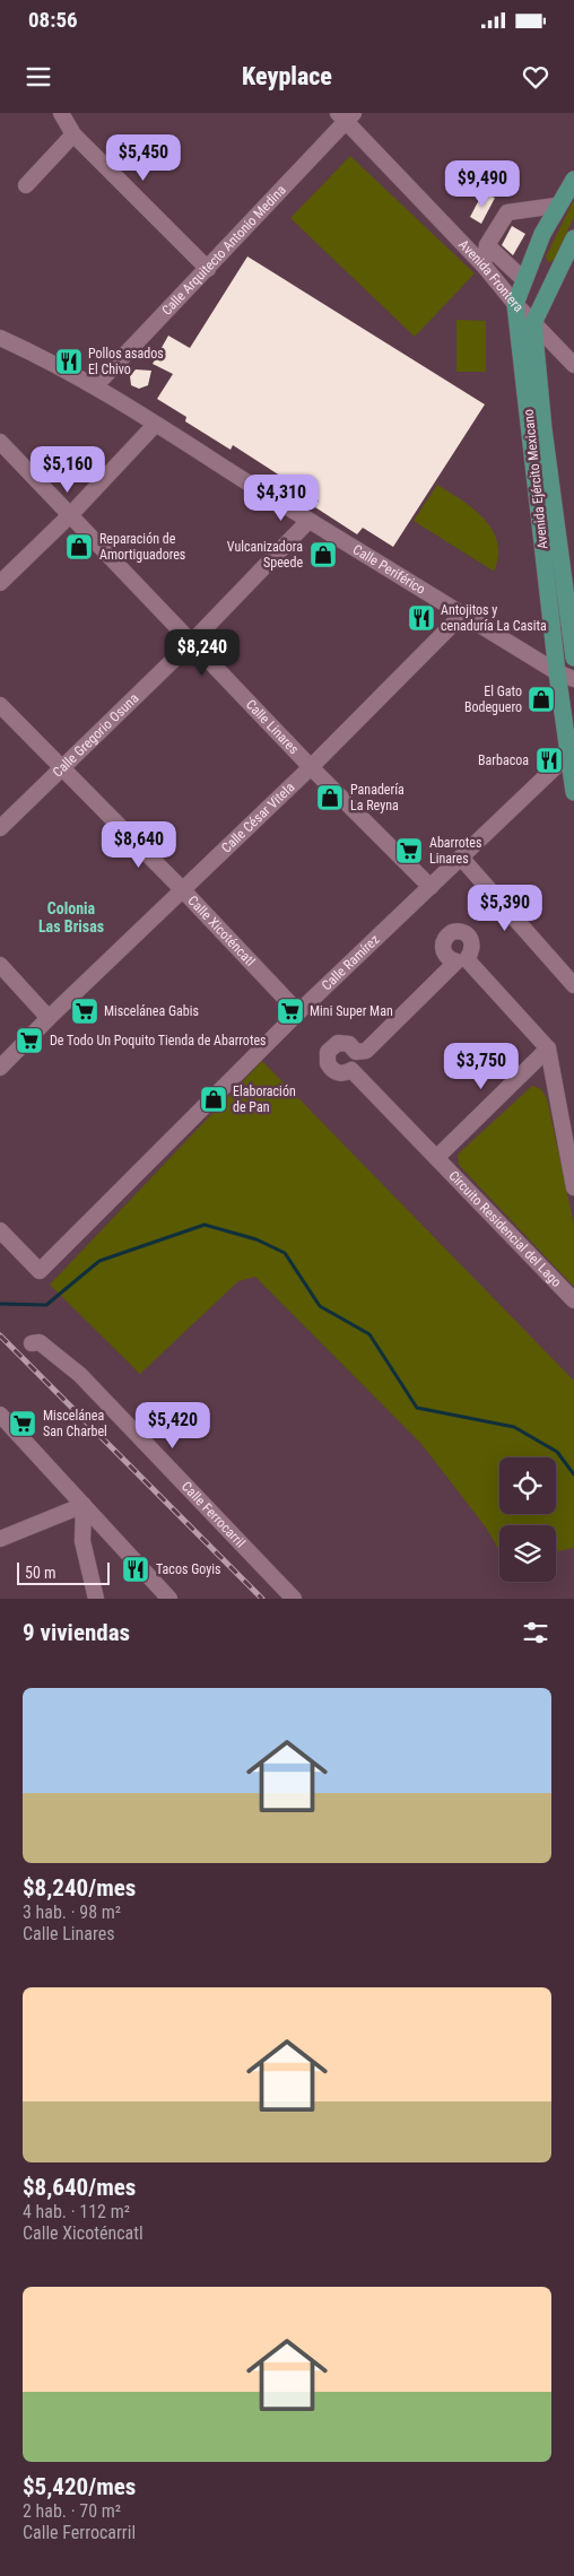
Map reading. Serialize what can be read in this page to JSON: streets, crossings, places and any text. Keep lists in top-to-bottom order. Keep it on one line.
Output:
{"streets":{"main road":["Avenida Ejército Mexicano"],"street":["Calle Arquitecto Antonio Medina","Avenida Frontera","Calle Periférico","Calle Linares","Calle Gregorio Osuna","Calle César Vitela","Calle Xicoténcatl","Calle Ramírez","Circuito Residencial del Lago","Calle Ferrocarril"]},"crossings":[["Calle Arquitecto Antonio Medina","Avenida Frontera"],["Calle Arquitecto Antonio Medina","Calle Periférico"],["Avenida Frontera","Avenida Ejército Mexicano"],["Avenida Ejército Mexicano","Calle Periférico"],["Avenida Ejército Mexicano","Calle Ramírez"],["Calle Periférico","Calle Gregorio Osuna"],["Calle Periférico","Calle César Vitela"],["Calle Linares","Calle Gregorio Osuna"],["Calle Linares","Calle César Vitela"],["Calle Linares","Calle Ramírez"],["Calle Gregorio Osuna","Calle Xicoténcatl"],["Calle César Vitela","Calle Xicoténcatl"],["Calle Xicoténcatl","Calle Ramírez"]],"districts":["Colonia Las Brisas"],"places":{"restaurant":["Pollos asados El Chivo","Antojitos y cenaduría La Casita","Barbacoa","Tacos Goyis"],"shop":["Reparación de Amortiguadores","Vulcanizadora Speede","El Gato Bodeguero","Panadería La Reyna","Elaboración de Pan"],"supermarket":["Abarrotes Linares","Miscelánea Gabis","Mini Super Man","De Todo Un Poquito Tienda de Abarrotes","Miscelánea San Charbel"]},"scale_bar":"50 m","page":{"status":"08:56","header":"Keyplace","price":["$5,450","$9,490","$5,160","$4,310","$8,240","$8,640","$5,390","$3,750","$5,420"],"scale":"50 m","heading":"9 viviendas","list":[{"name":"$8,240/mes","note":"3 hab. · 98 m² · Calle Linares"},{"name":"$8,640/mes","note":"4 hab. · 112 m² · Calle Xicoténcatl"},{"name":"$5,420/mes","note":"2 hab. · 70 m² · Calle Ferrocarril"}]}}
